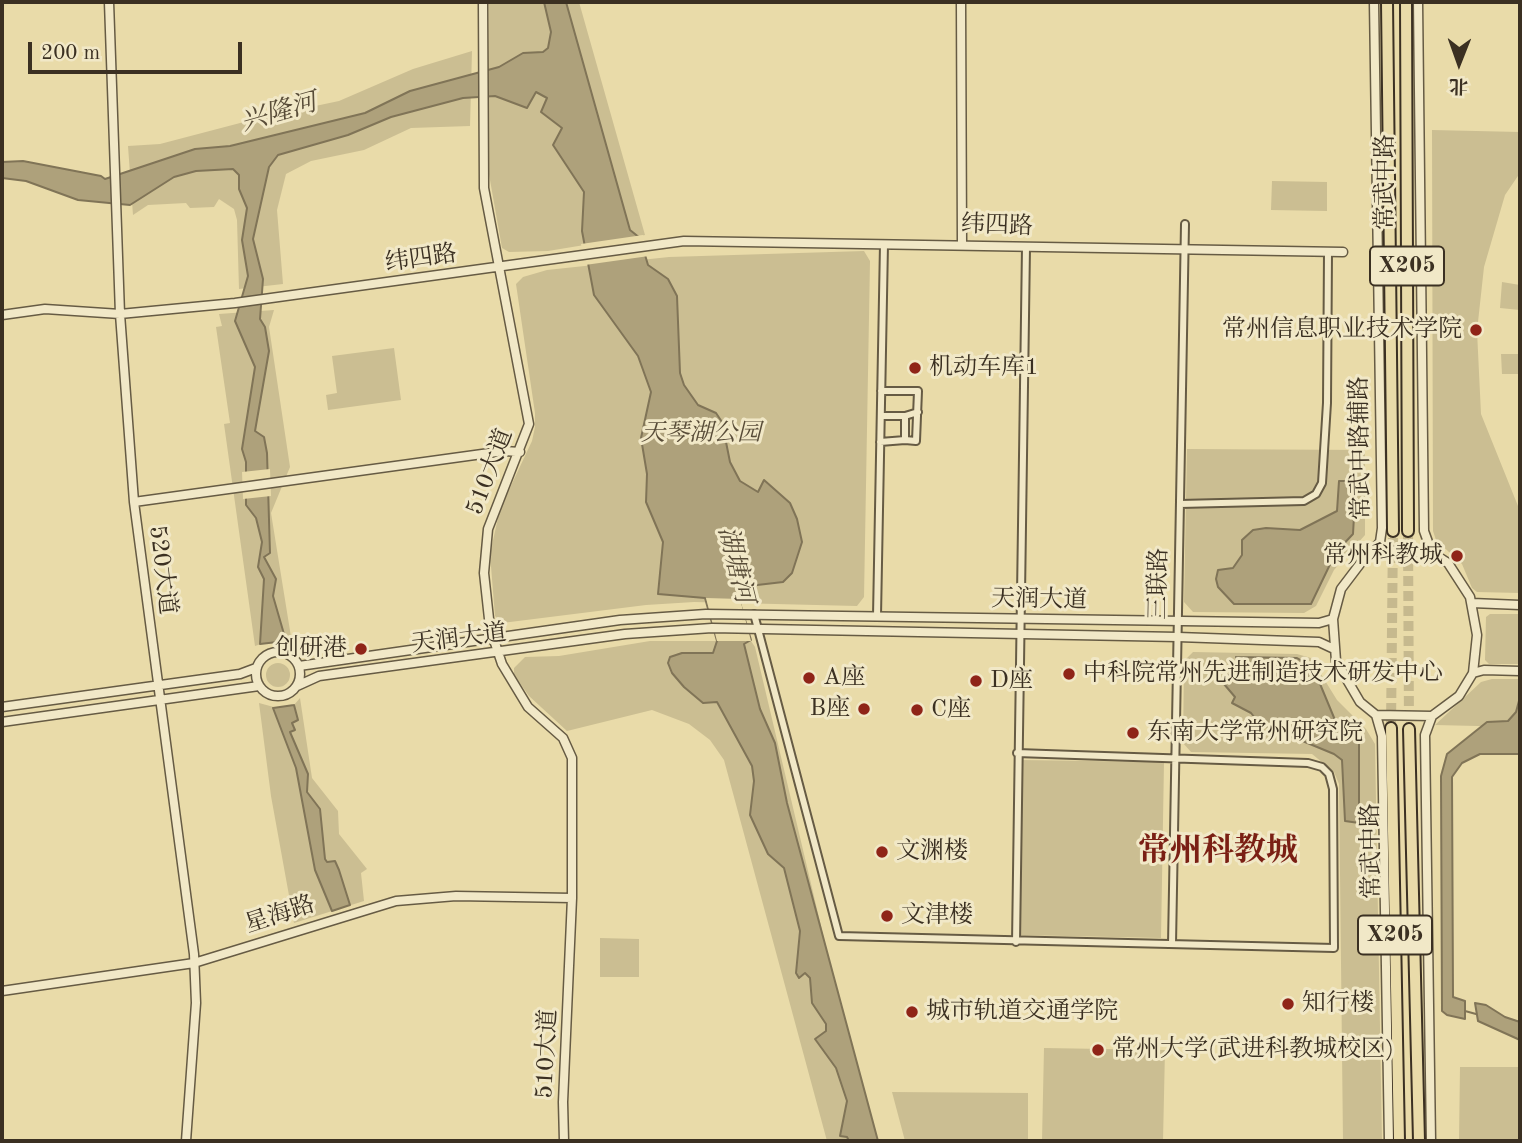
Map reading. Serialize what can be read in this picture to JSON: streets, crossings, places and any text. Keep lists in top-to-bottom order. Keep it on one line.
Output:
{"streets":{"main road":["常武中路","X205"],"street":["纬四路","常武中路辅路","510大道","520大道","三联路","天润大道","星海路"]},"crossings":[["纬四路","510大道"],["纬四路","520大道"],["纬四路","三联路"],["常武中路辅路","天润大道"],["510大道","天润大道"],["510大道","星海路"],["520大道","天润大道"],["520大道","星海路"],["三联路","天润大道"]],"districts":["常州科教城"],"water":["兴隆河","湖塘河"],"parks":["天琴湖公园"],"places":["常州信息职业技术学院","机动车库1","常州科教城","创研港","中科院常州先进制造技术研发中心","A座","D座","B座","C座","东南大学常州研究院","文渊楼","文津楼","知行楼","城市轨道交通学院","常州大学(武进科教城校区)"],"scale_bar":"200 m","north":"bottom"}
